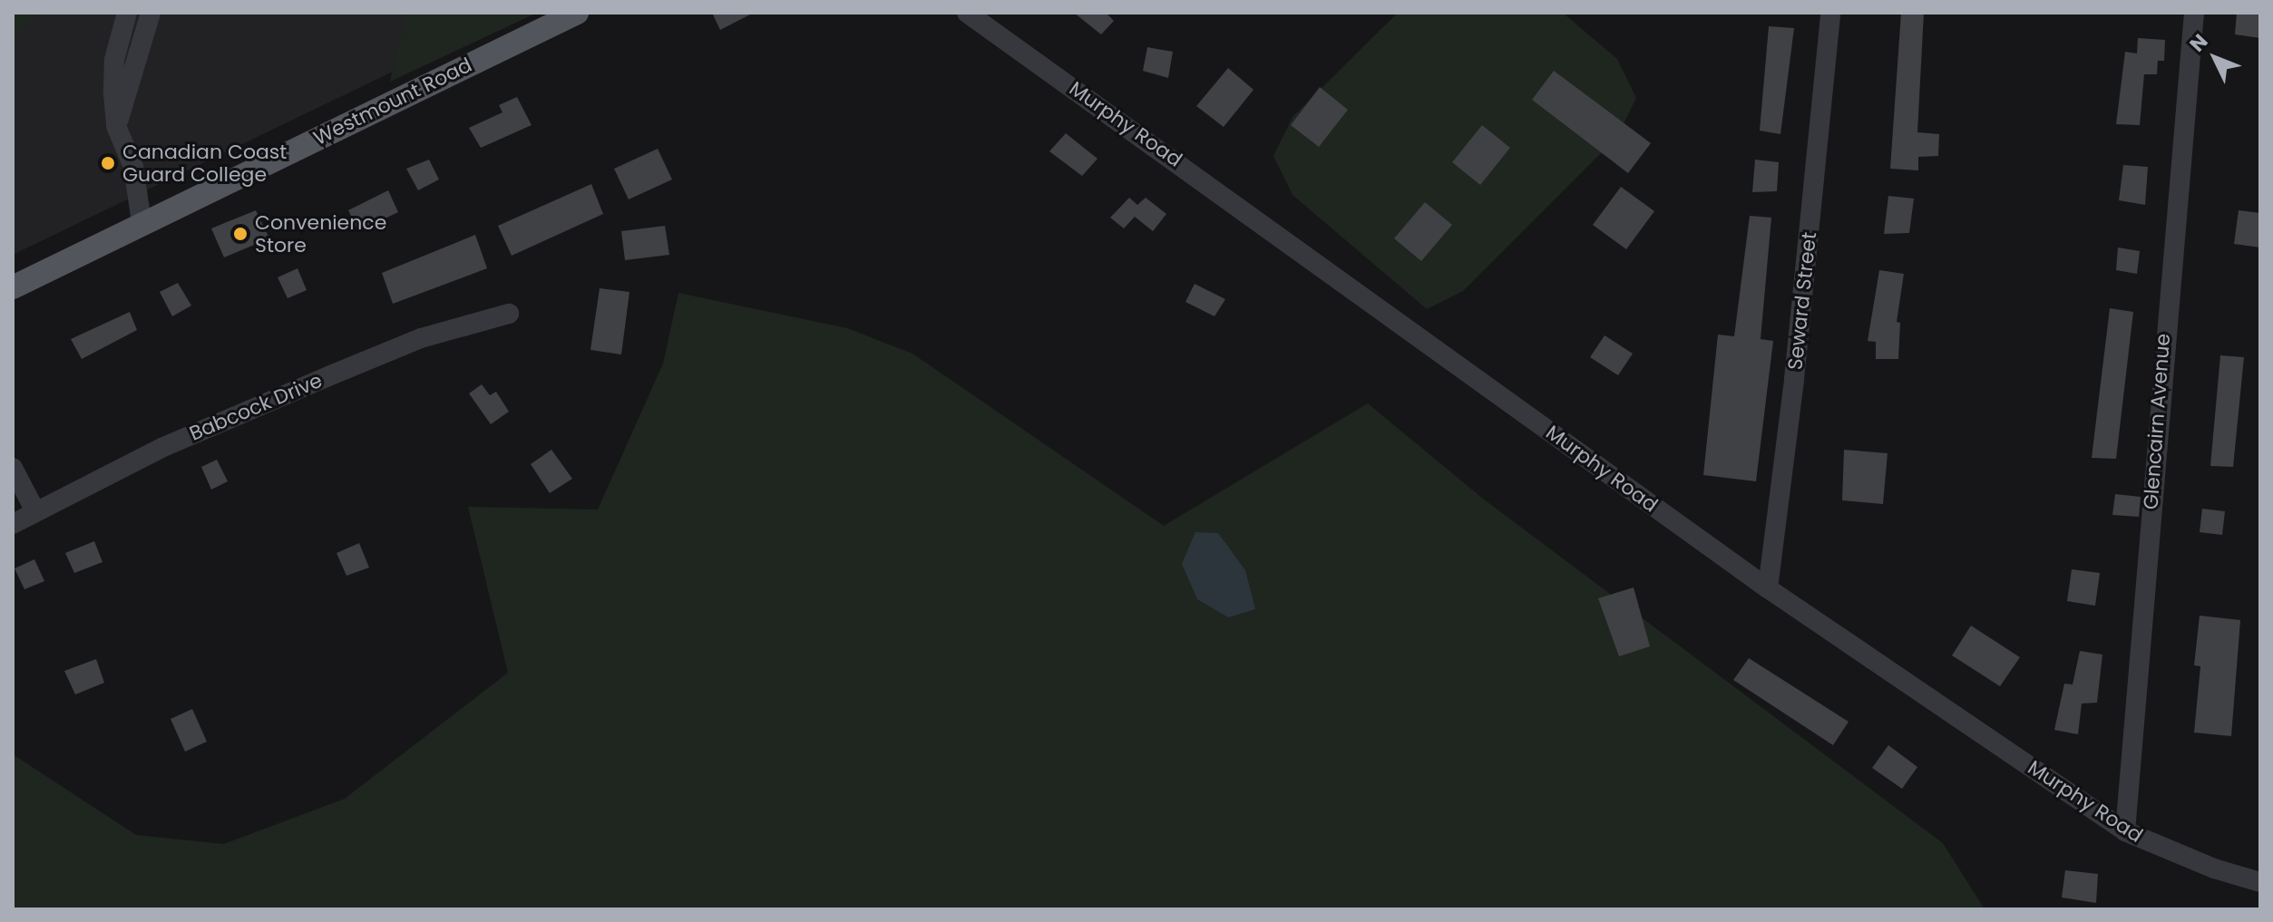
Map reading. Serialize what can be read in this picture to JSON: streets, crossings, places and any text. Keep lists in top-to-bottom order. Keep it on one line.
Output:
{"streets":{"main road":["Westmount Road"],"street":["Murphy Road","Seward Street","Babcock Drive","Glencairn Avenue"]},"crossings":[["Murphy Road","Seward Street"],["Murphy Road","Glencairn Avenue"]],"places":["Canadian Coast Guard College","Convenience Store"],"north":"top left"}
